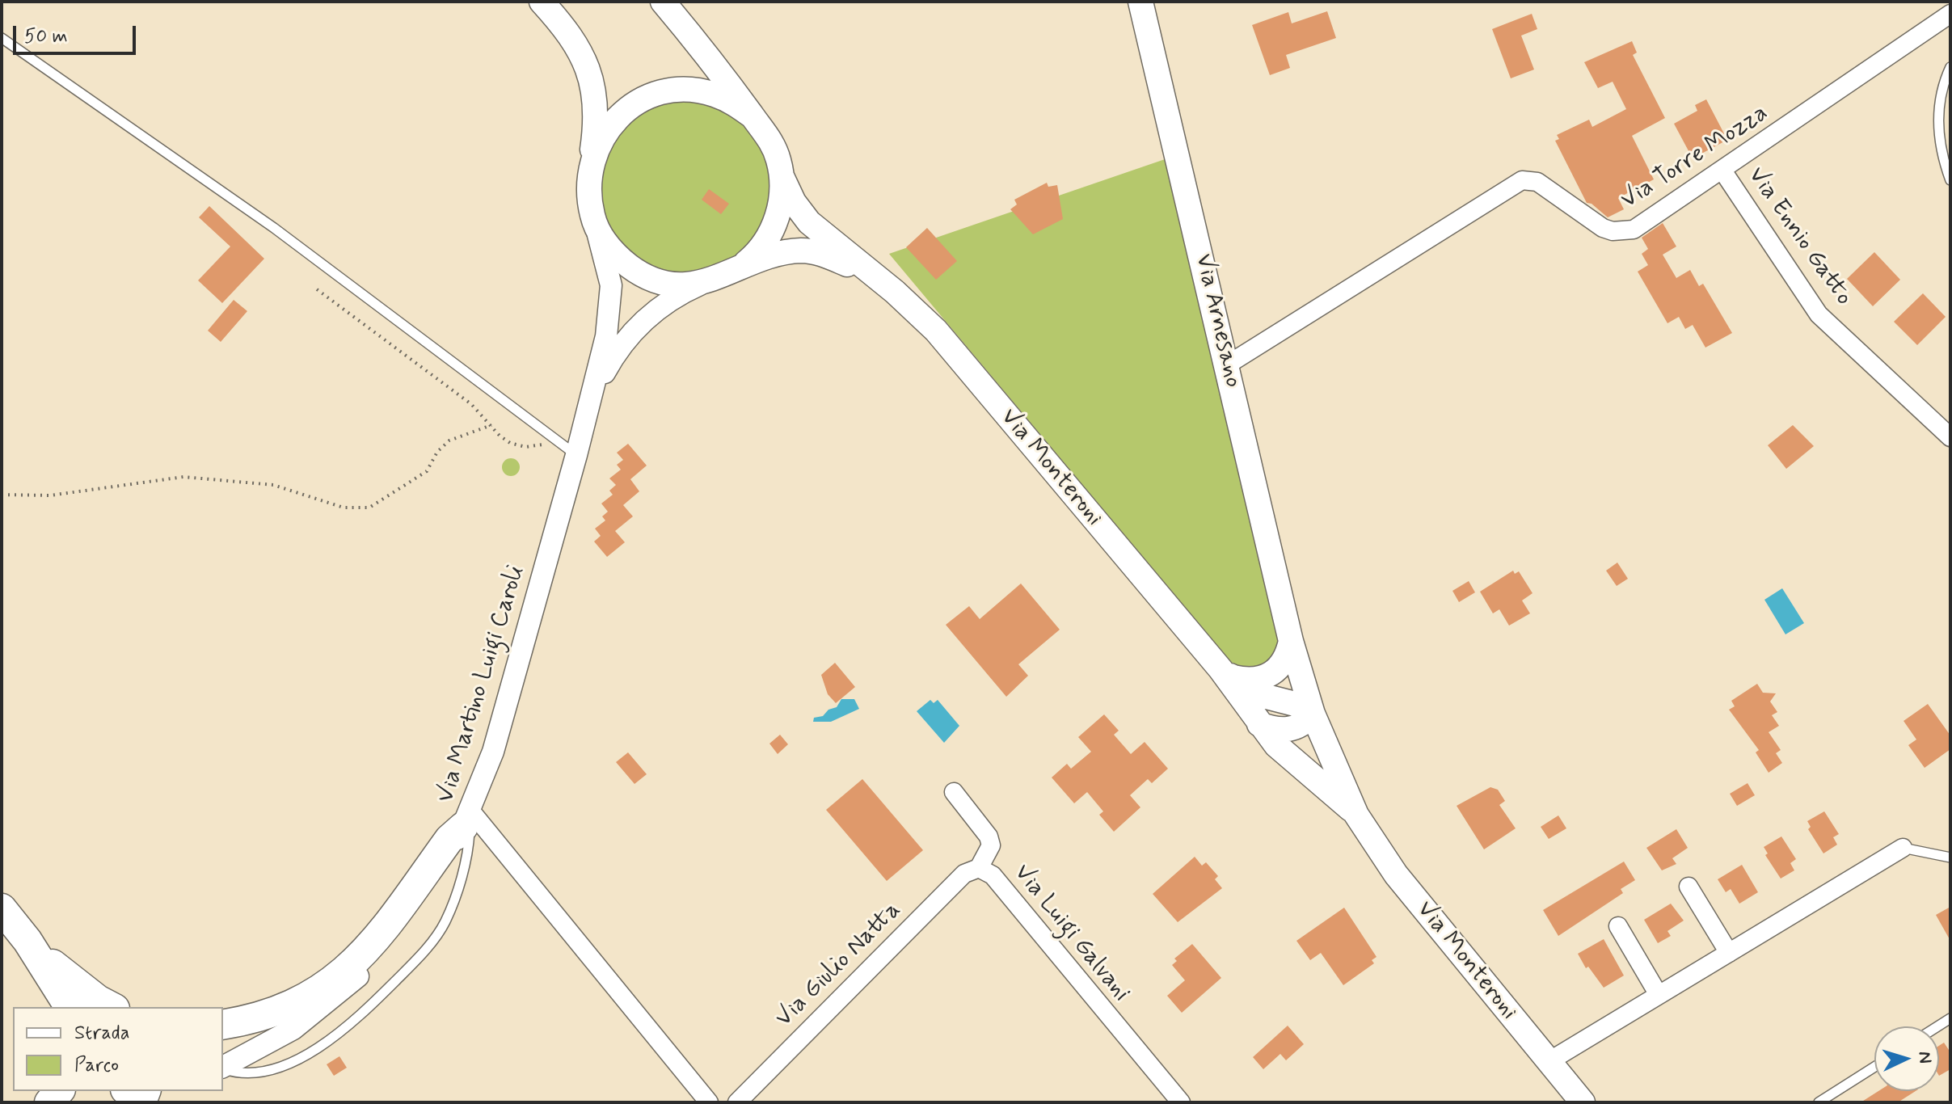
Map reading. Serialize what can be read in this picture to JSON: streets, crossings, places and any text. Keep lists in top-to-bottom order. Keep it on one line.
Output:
{"streets":{"main road":["Via Arnesano","Via Monteroni"],"street":["Via Torre Mozza","Via Ennio Gatto","Via Martino Luigi Caroli","Via Luigi Galvani","Via Giulio Natta"]},"crossings":[["Via Torre Mozza","Via Ennio Gatto"],["Via Torre Mozza","Via Arnesano"],["Via Arnesano","Via Monteroni"],["Via Monteroni","Via Martino Luigi Caroli"],["Via Luigi Galvani","Via Giulio Natta"]],"legend":["Strada","Parco"],"scale_bar":"50 m","north":"right"}
